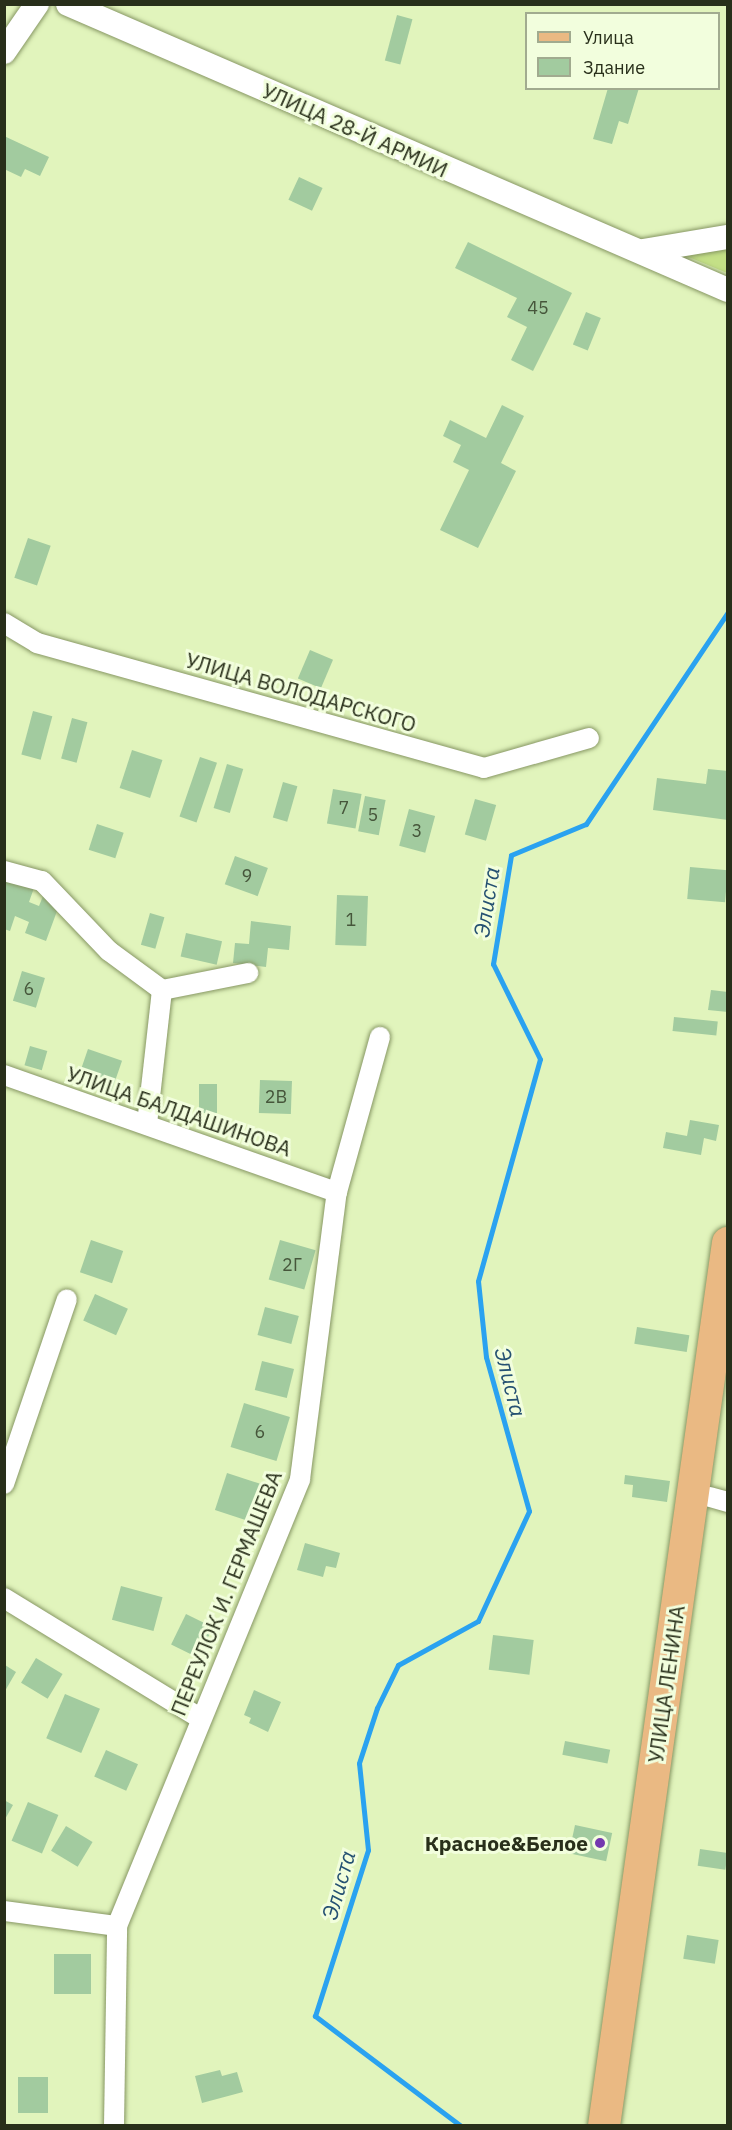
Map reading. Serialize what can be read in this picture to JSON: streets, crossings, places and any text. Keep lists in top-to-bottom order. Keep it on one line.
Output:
{"streets":{"main road":["УЛИЦА ЛЕНИНА"],"street":["УЛИЦА 28-Й АРМИИ","УЛИЦА ВОЛОДАРСКОГО","УЛИЦА БАЛДАШИНОВА","ПЕРЕУЛОК И. ГЕРМАШЕВА"]},"crossings":[["УЛИЦА БАЛДАШИНОВА","ПЕРЕУЛОК И. ГЕРМАШЕВА"]],"water":["Элиста"],"places":["Красное&Белое"],"house_numbers":["45","7","5","3","9","1","6","2В","2Г","6"],"legend":["Улица","Здание"]}
